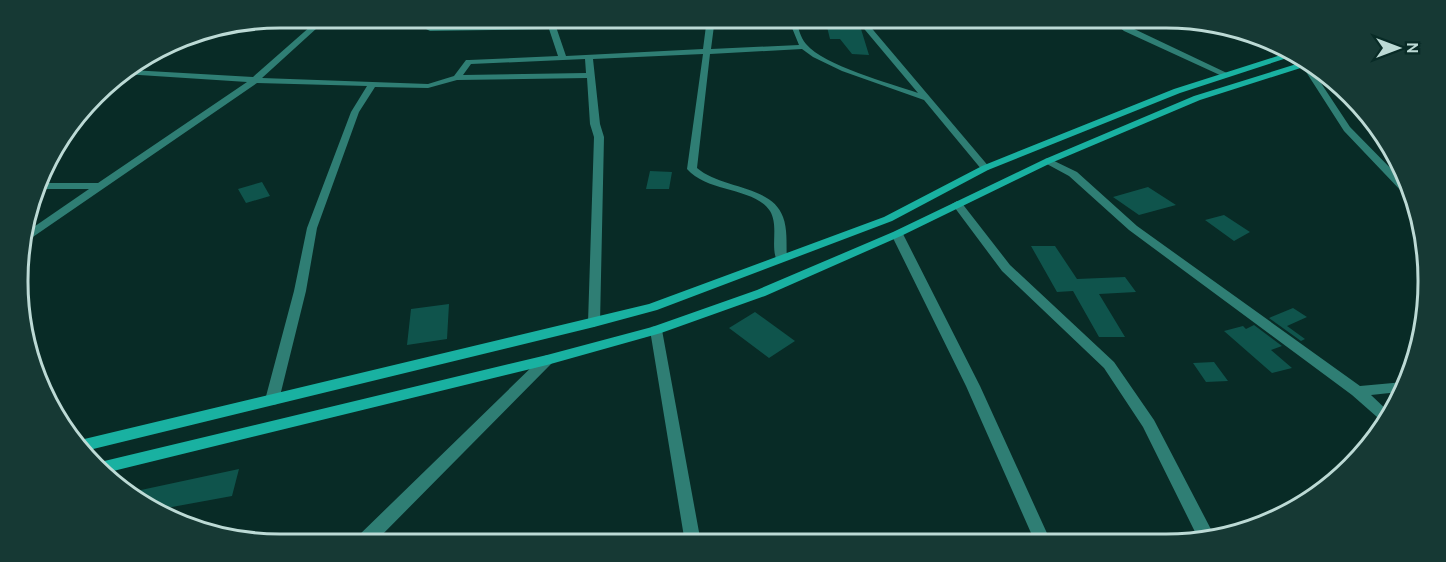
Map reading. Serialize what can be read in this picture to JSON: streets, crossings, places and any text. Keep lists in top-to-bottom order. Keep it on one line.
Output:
{"north":"right"}
